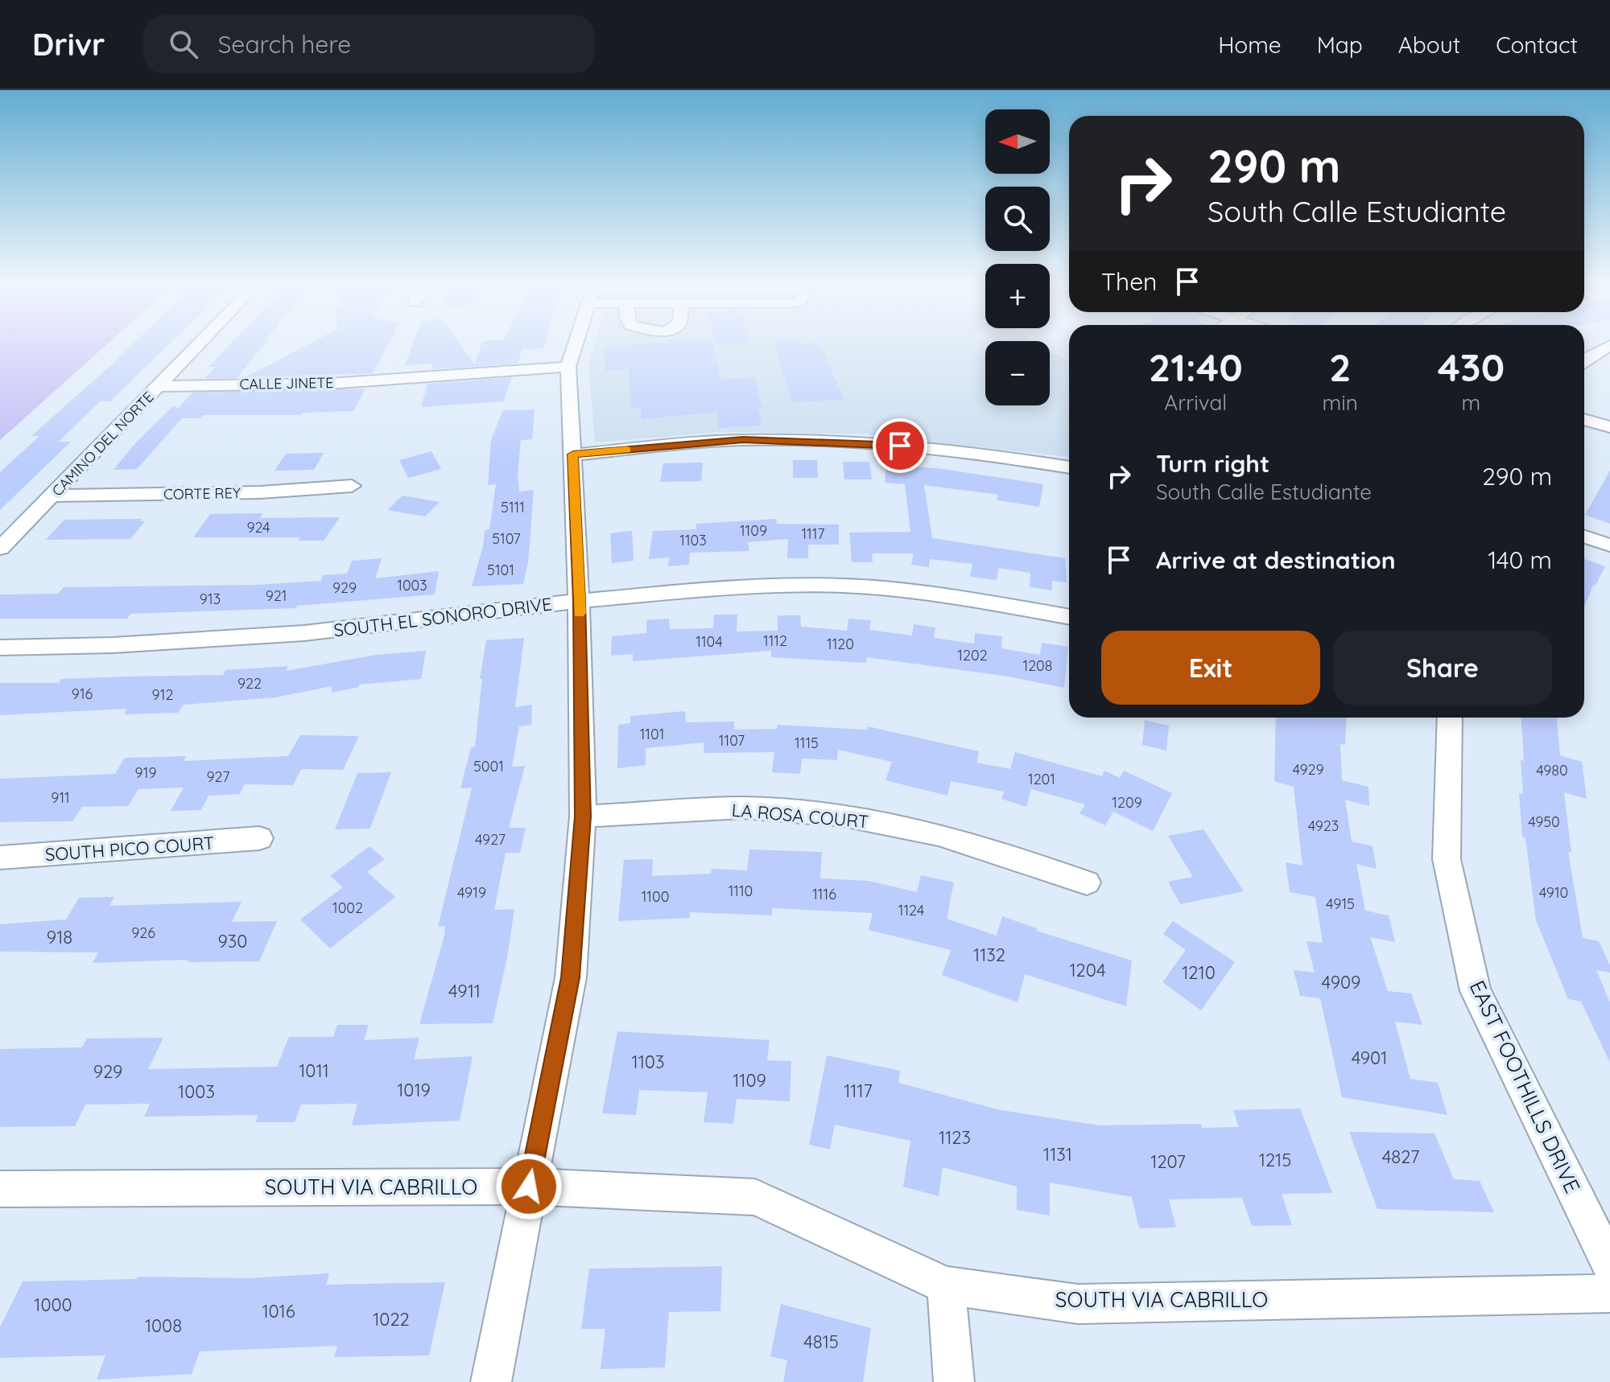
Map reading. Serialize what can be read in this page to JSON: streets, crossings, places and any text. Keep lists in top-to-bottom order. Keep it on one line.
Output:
{"streets":{"street":["CALLE JINETE","CAMINO DEL NORTE","CORTE REY","SOUTH EL SONORO DRIVE","LA ROSA COURT","SOUTH PICO COURT","EAST FOOTHILLS DRIVE","SOUTH VIA CABRILLO"]},"crossings":[["CALLE JINETE","CAMINO DEL NORTE"],["CAMINO DEL NORTE","CORTE REY"]],"house_numbers":["5111","924","1109","1117","5107","1103","5101","1003","929","921","913","1112","1104","1120","1202","1208","922","916","912","1101","1107","1115","5001","4929","4980","919","927","1201","911","1209","4950","4923","4927","1110","4919","4910","1116","1100","4915","1002","1124","926","918","930","1132","1204","1210","4909","4911","4901","1103","1011","929","1109","1019","1117","1003","1123","1131","4827","1215","1207","1000","1016","1022","1008","4815"],"north":"left","page":{"header":"Drivr","search":"Search here","nav":["Home","Map","About","Contact"],"map_buttons":["+","−"],"turn":["290 m","South Calle Estudiante"],"then":"Then","eta":["21:40","Arrival","2","min","430","m"],"list":[{"name":"Turn right","note":"South Calle Estudiante","value":"290 m"},{"name":"Arrive at destination","value":"140 m"}],"buttons":["Exit","Share"]}}
